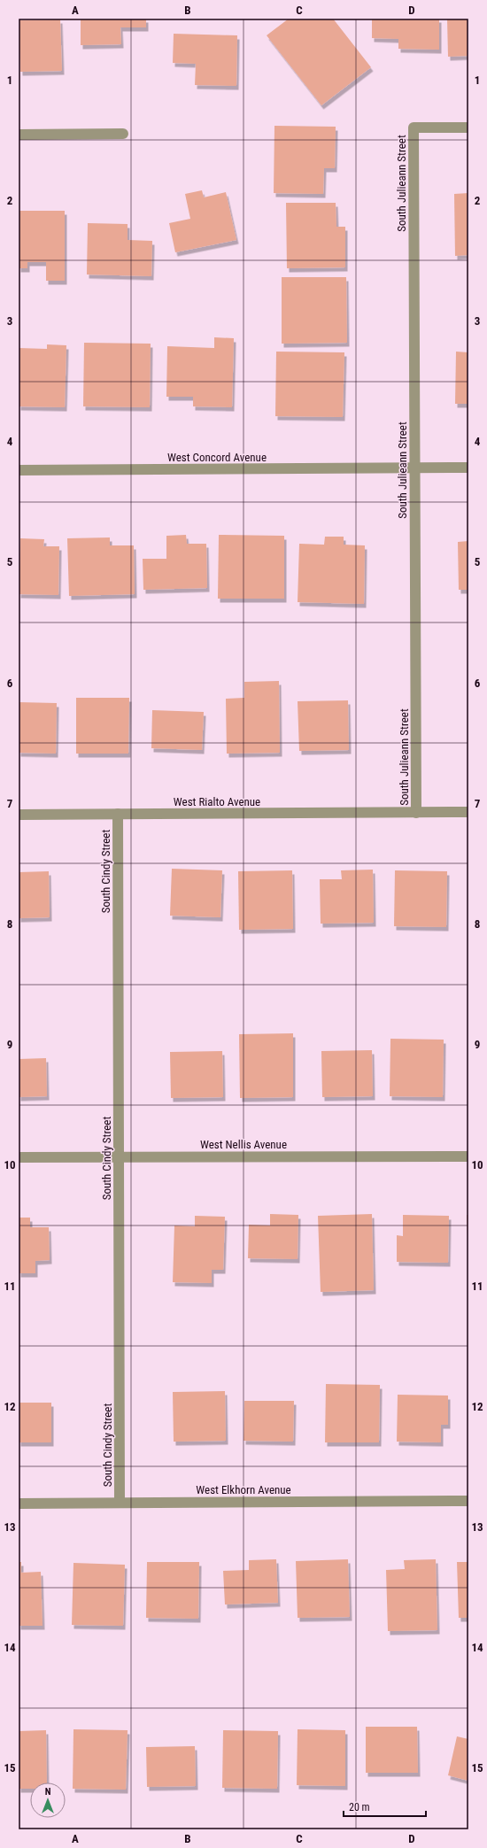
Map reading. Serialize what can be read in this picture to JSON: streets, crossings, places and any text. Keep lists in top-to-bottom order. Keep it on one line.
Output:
{"streets":{"street":["South Julieann Street","West Concord Avenue","West Rialto Avenue","South Cindy Street","West Nellis Avenue","West Elkhorn Avenue"]},"crossings":[["South Julieann Street","West Concord Avenue"],["South Julieann Street","West Rialto Avenue"],["West Rialto Avenue","South Cindy Street"],["South Cindy Street","West Nellis Avenue"],["South Cindy Street","West Elkhorn Avenue"]],"scale_bar":"20 m","north":"top","grid":{"columns":["A","B","C","D"],"rows":["1","2","3","4","5","6","7","8","9","10","11","12","13","14","15"]}}
